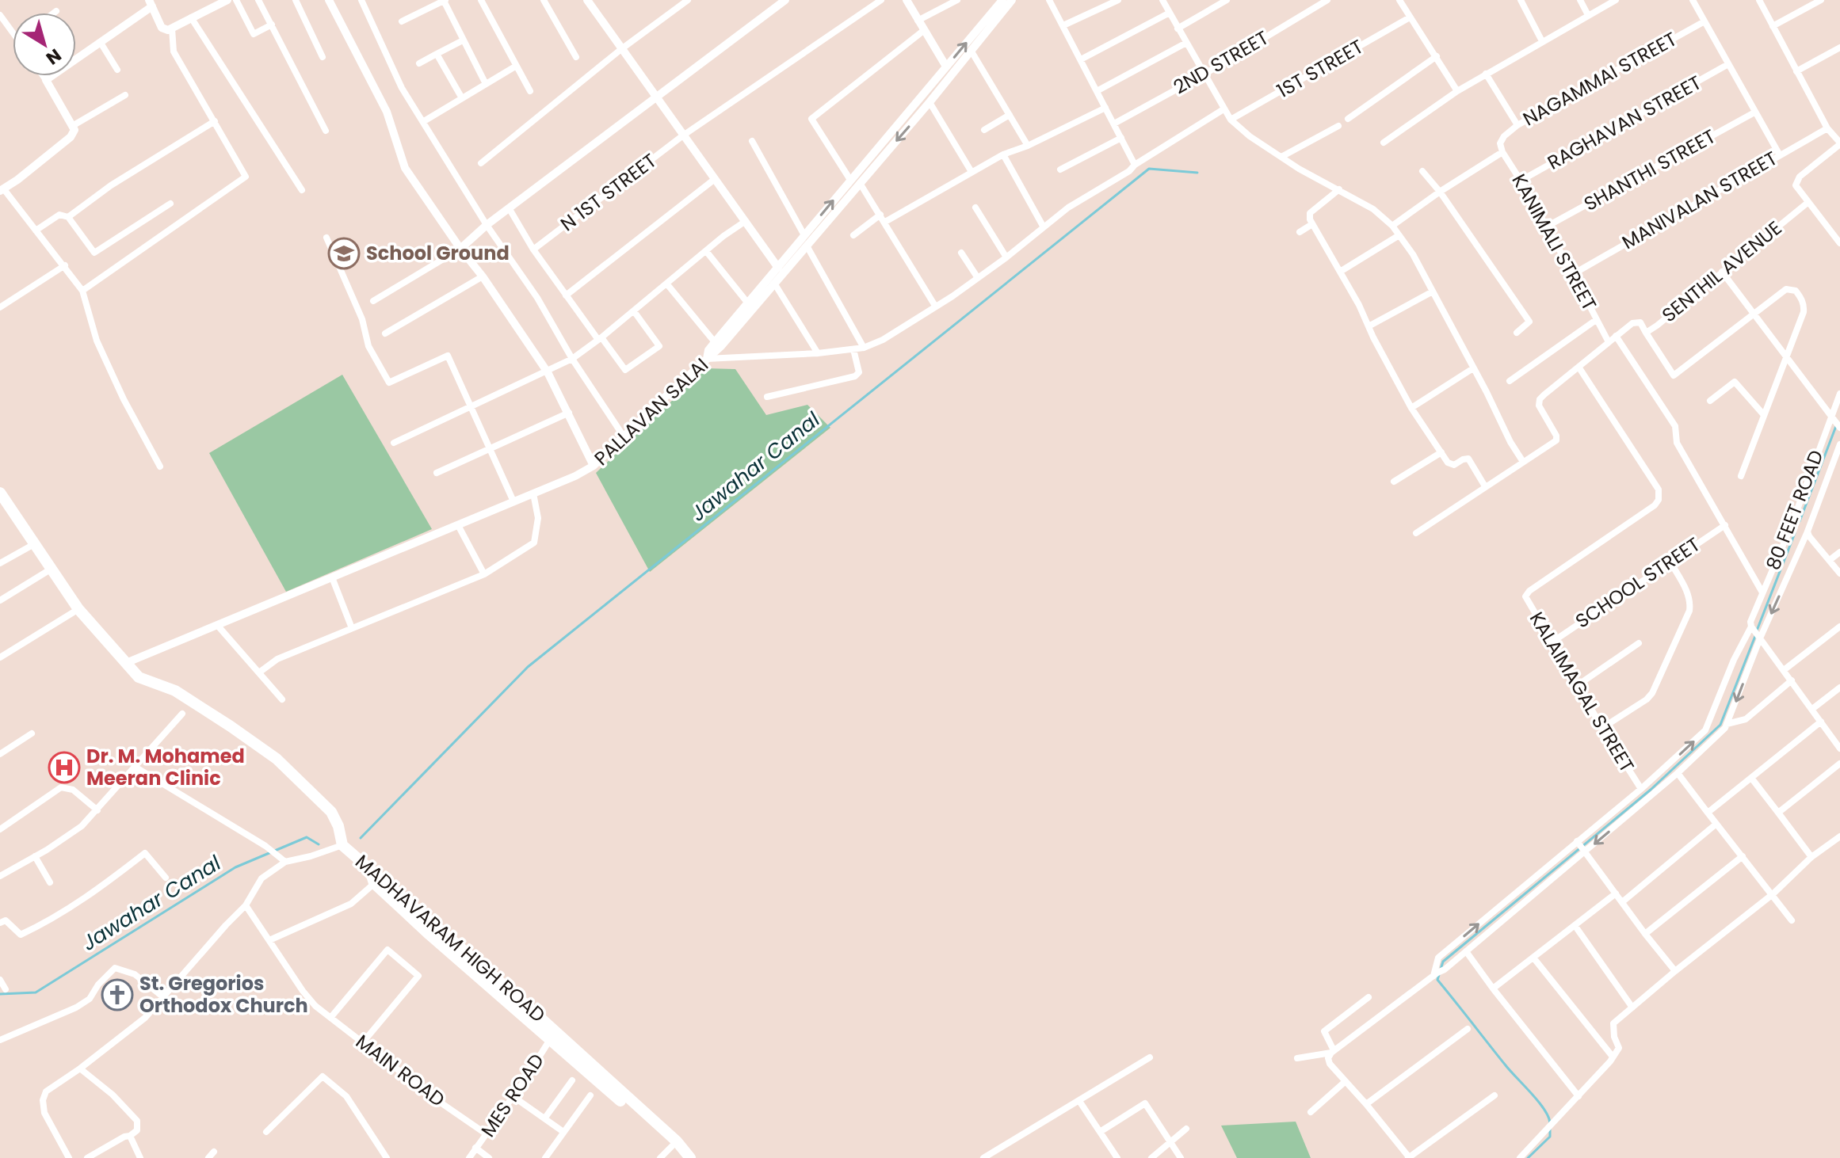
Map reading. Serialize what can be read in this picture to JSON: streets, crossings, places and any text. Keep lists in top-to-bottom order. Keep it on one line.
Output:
{"streets":{"main road":["MADHAVARAM HIGH ROAD"],"street":["2ND STREET","1ST STREET","NAGAMMAI STREET","RAGHAVAN STREET","SHANTHI STREET","N 1ST STREET","MANIVALAN STREET","KANIMALI STREET","SENTHIL AVENUE","PALLAVAN SALAI","80 FEET ROAD","SCHOOL STREET","KALAIMAGAL STREET","MAIN ROAD","MES ROAD"]},"crossings":[["NAGAMMAI STREET","KANIMALI STREET"],["RAGHAVAN STREET","KANIMALI STREET"],["SHANTHI STREET","KANIMALI STREET"],["MANIVALAN STREET","KANIMALI STREET"],["KANIMALI STREET","SENTHIL AVENUE"],["SENTHIL AVENUE","KALAIMAGAL STREET"],["PALLAVAN SALAI","MADHAVARAM HIGH ROAD"],["80 FEET ROAD","KALAIMAGAL STREET"],["SCHOOL STREET","KALAIMAGAL STREET"],["MADHAVARAM HIGH ROAD","MES ROAD"],["MAIN ROAD","MES ROAD"]],"water":["Jawahar Canal"],"places":{"school or university":["School Ground"],"hospital":["Dr. M. Mohamed Meeran Clinic"],"church":["St. Gregorios Orthodox Church"]},"north":"bottom right"}
